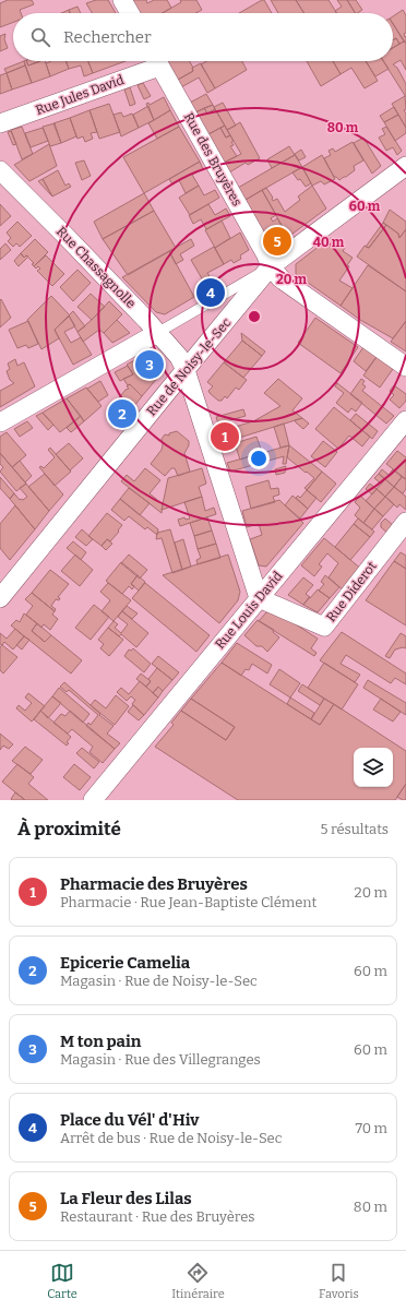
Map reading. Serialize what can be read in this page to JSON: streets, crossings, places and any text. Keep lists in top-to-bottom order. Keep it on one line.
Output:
{"streets":{"street":["Rue Jules David","Rue des Bruyères","Rue Chassagnolle","Rue de Noisy-le-Sec","Rue Diderot","Rue Louis David"]},"crossings":[["Rue des Bruyères","Rue de Noisy-le-Sec"],["Rue Chassagnolle","Rue de Noisy-le-Sec"],["Rue Chassagnolle","Rue Diderot"],["Rue Chassagnolle","Rue Louis David"],["Rue Diderot","Rue Louis David"]],"page":{"search":"Rechercher","pins":["5","4","3","2","1"],"heading":["À proximité","5 résultats"],"list":[{"mark":"1","name":"Pharmacie des Bruyères","note":"Pharmacie · Rue Jean-Baptiste Clément","value":"20 m"},{"mark":"2","name":"Epicerie Camelia","note":"Magasin · Rue de Noisy-le-Sec","value":"60 m"},{"mark":"3","name":"M ton pain","note":"Magasin · Rue des Villegranges","value":"60 m"},{"mark":"4","name":"Place du Vél' d'Hiv","note":"Arrêt de bus · Rue de Noisy-le-Sec","value":"70 m"},{"mark":"5","name":"La Fleur des Lilas","note":"Restaurant · Rue des Bruyères","value":"80 m"}],"nav":["Carte","Itinéraire","Favoris"]},"rings":["80 m","60 m","40 m","20 m"]}
